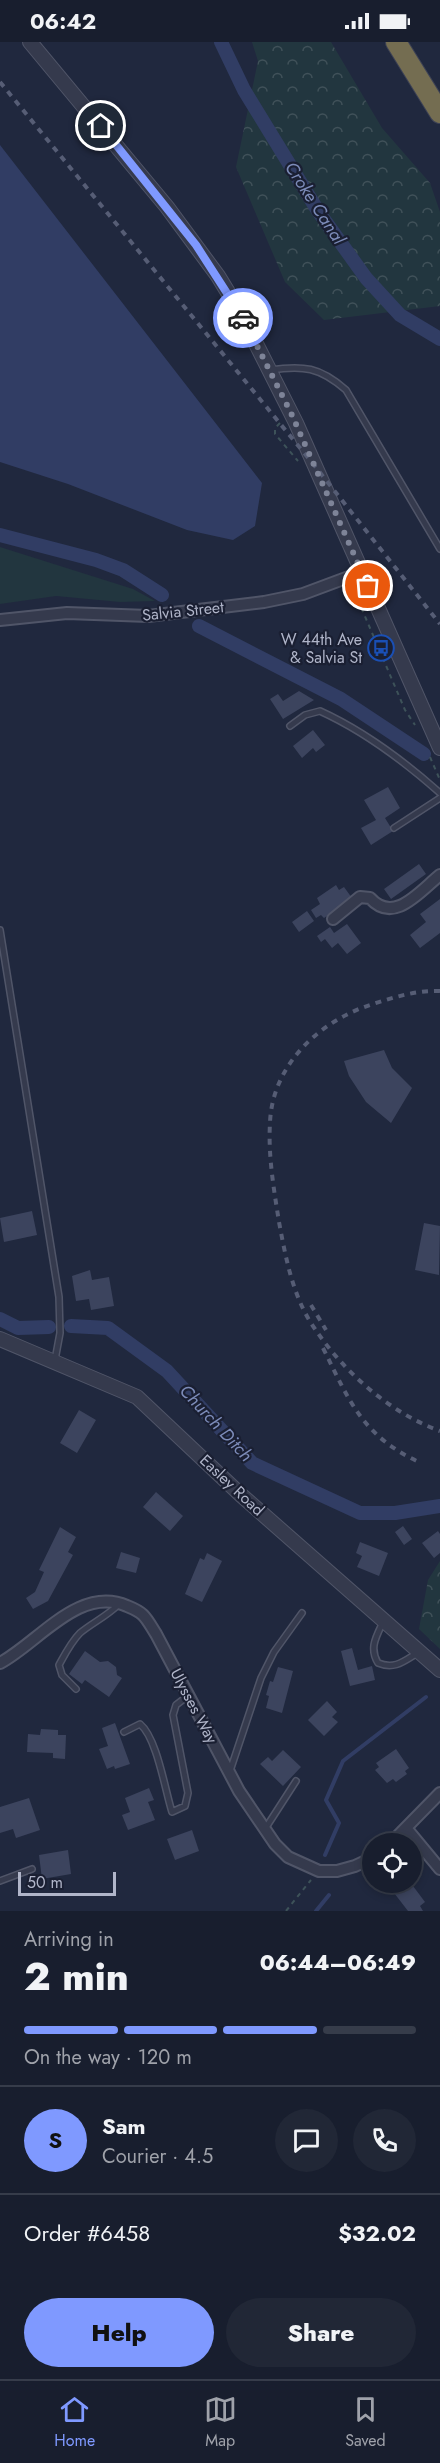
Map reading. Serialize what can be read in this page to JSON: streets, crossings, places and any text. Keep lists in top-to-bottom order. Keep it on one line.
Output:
{"streets":{"street":["Salvia Street","Easley Road","Ulysses Way"]},"water":["Croke Canal","Church Ditch"],"places":{"bus stop":["W 44th Ave & Salvia St"]},"scale_bar":"50 m","page":{"status":"06:42","scale":"50 m","heading":["2 min","Arriving in","06:44–06:49"],"panel":["Sam","Courier · 4.5","Order #6458","$32.02"],"bar":"On the way · 120 m","round":"S","buttons":["Help","Share"],"tabs":["Home","Map","Saved"]}}
